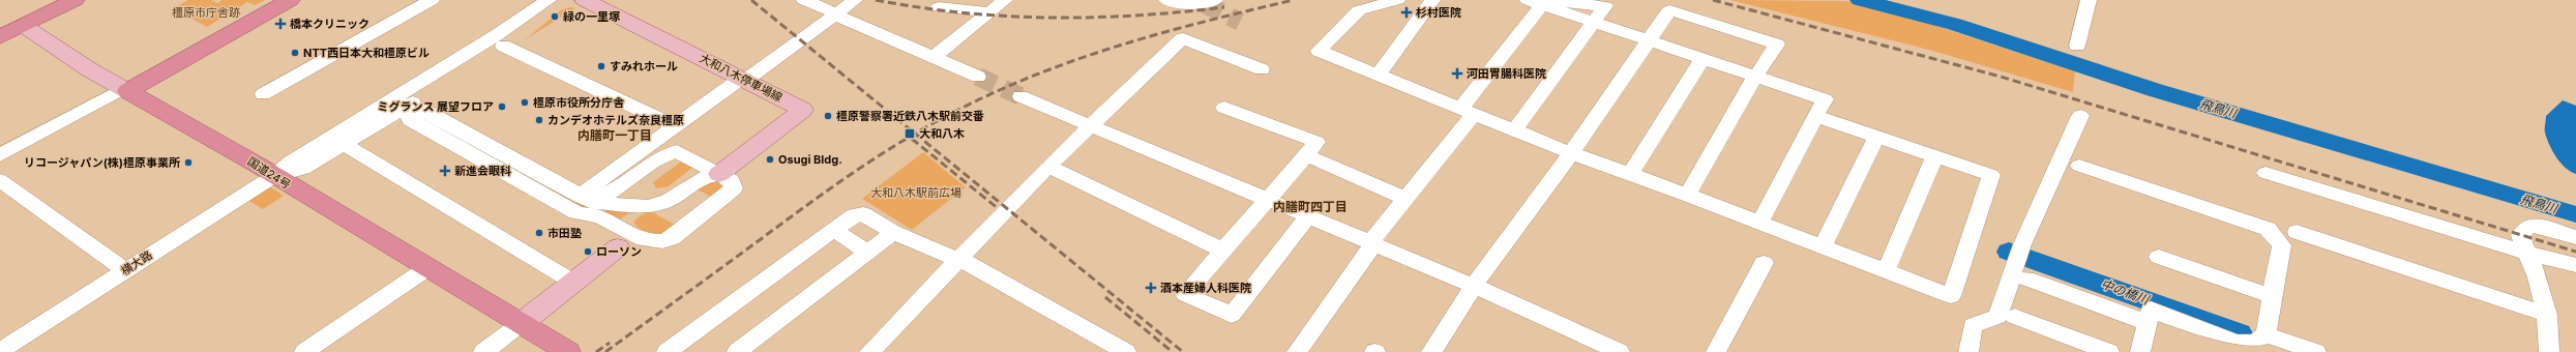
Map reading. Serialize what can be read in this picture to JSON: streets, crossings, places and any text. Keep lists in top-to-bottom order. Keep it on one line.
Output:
{"streets":{"highway":["国道24号"],"main road":["大和八木停車場線"],"street":["横大路"]},"crossings":[["国道24号","横大路"]],"districts":["内膳町一丁目","内膳町四丁目"],"water":["飛鳥川","中の橋川"],"parks":["橿原市庁舎跡","大和八木駅前広場"],"places":{"health":["杉村医院","橋本クリニック","河田胃腸科医院","新進会眼科","酒本産婦人科医院"],"other":["緑の一里塚","NTT西日本大和橿原ビル","すみれホール","橿原市役所分庁舎","ミグランス 展望フロア","橿原警察署近鉄八木駅前交番","カンデオホテルズ奈良橿原","Osugi Bldg.","リコージャパン(株)橿原事業所","市田塾","ローソン"],"transit":["大和八木"]}}
